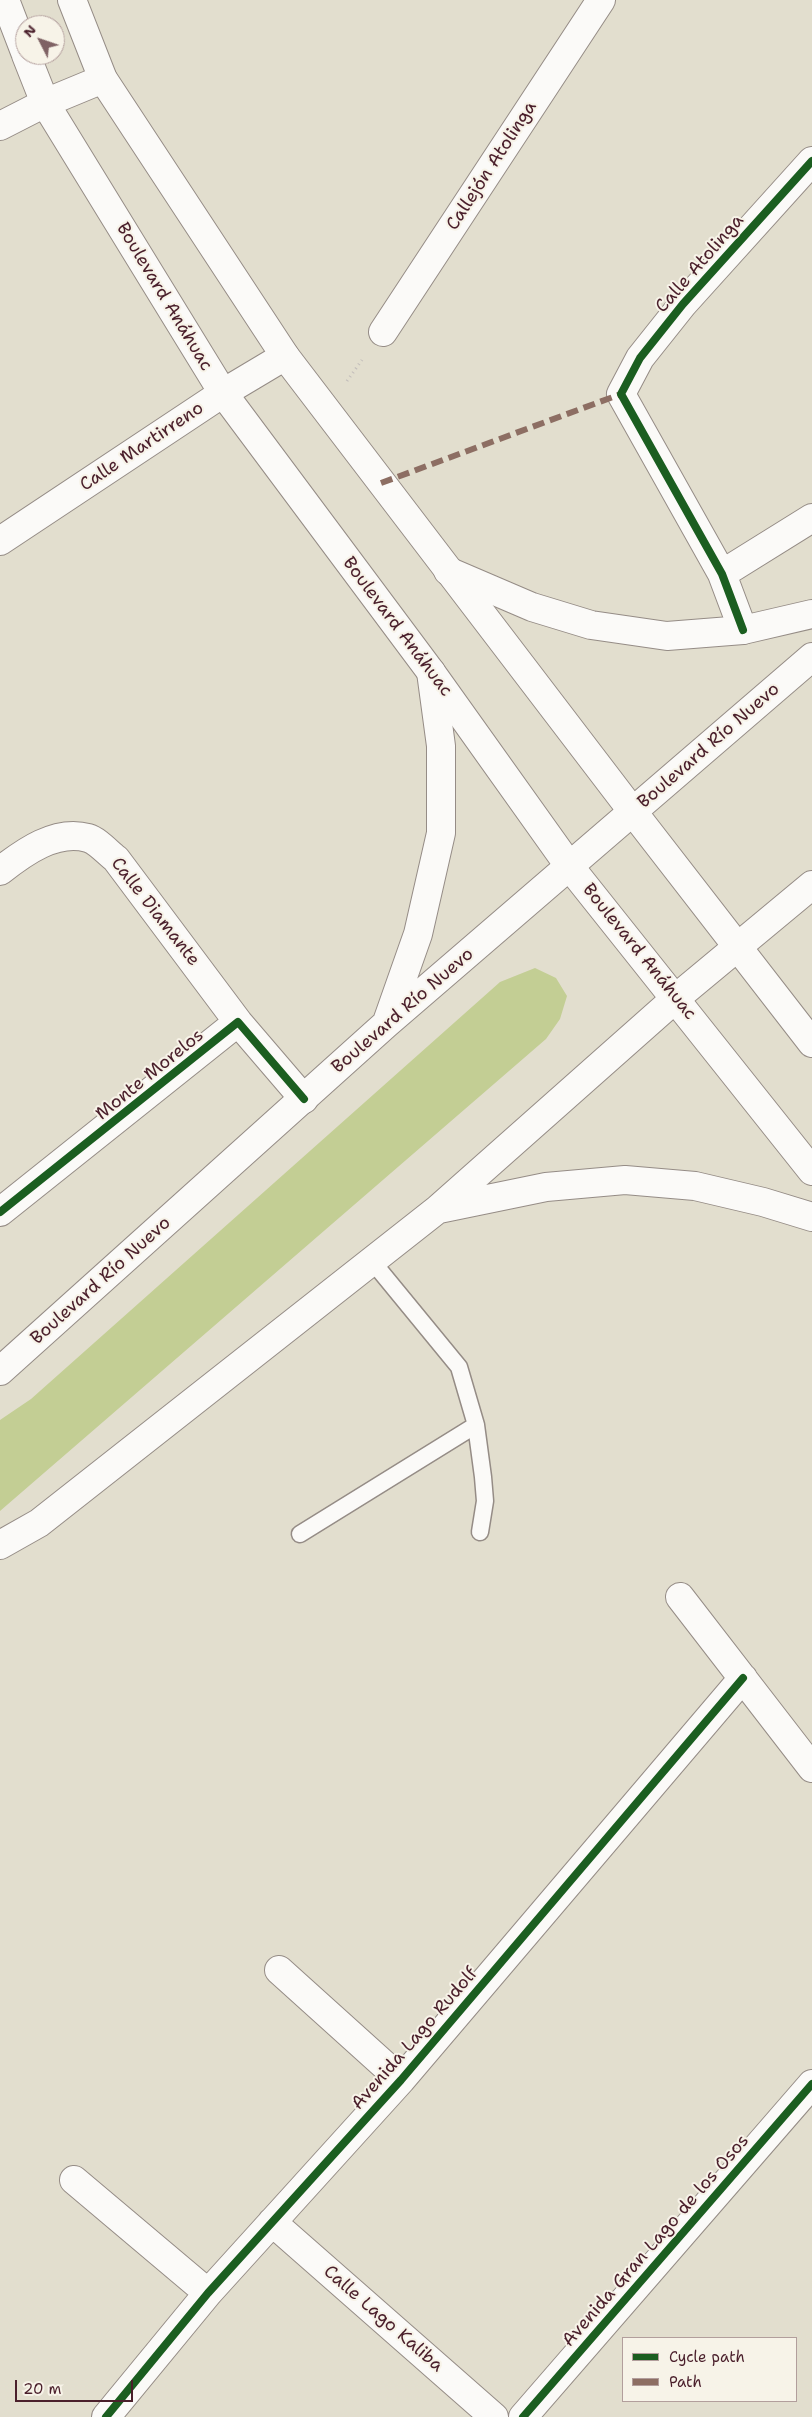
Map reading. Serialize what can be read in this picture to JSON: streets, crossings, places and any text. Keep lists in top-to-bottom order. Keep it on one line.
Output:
{"streets":{"main road":["Callejón Atolinga","Calle Atolinga","Boulevard Anáhuac","Calle Martirreno","Boulevard Río Nuevo","Calle Diamante","Monte Morelos","Avenida Lago Rudolf","Avenida Gran Lago de los Osos","Calle Lago Kaliba"]},"crossings":[["Boulevard Anáhuac","Calle Martirreno"],["Boulevard Anáhuac","Boulevard Río Nuevo"],["Calle Diamante","Monte Morelos"],["Avenida Lago Rudolf","Calle Lago Kaliba"]],"legend":["Cycle path","Path"],"scale_bar":"20 m","north":"top left"}
